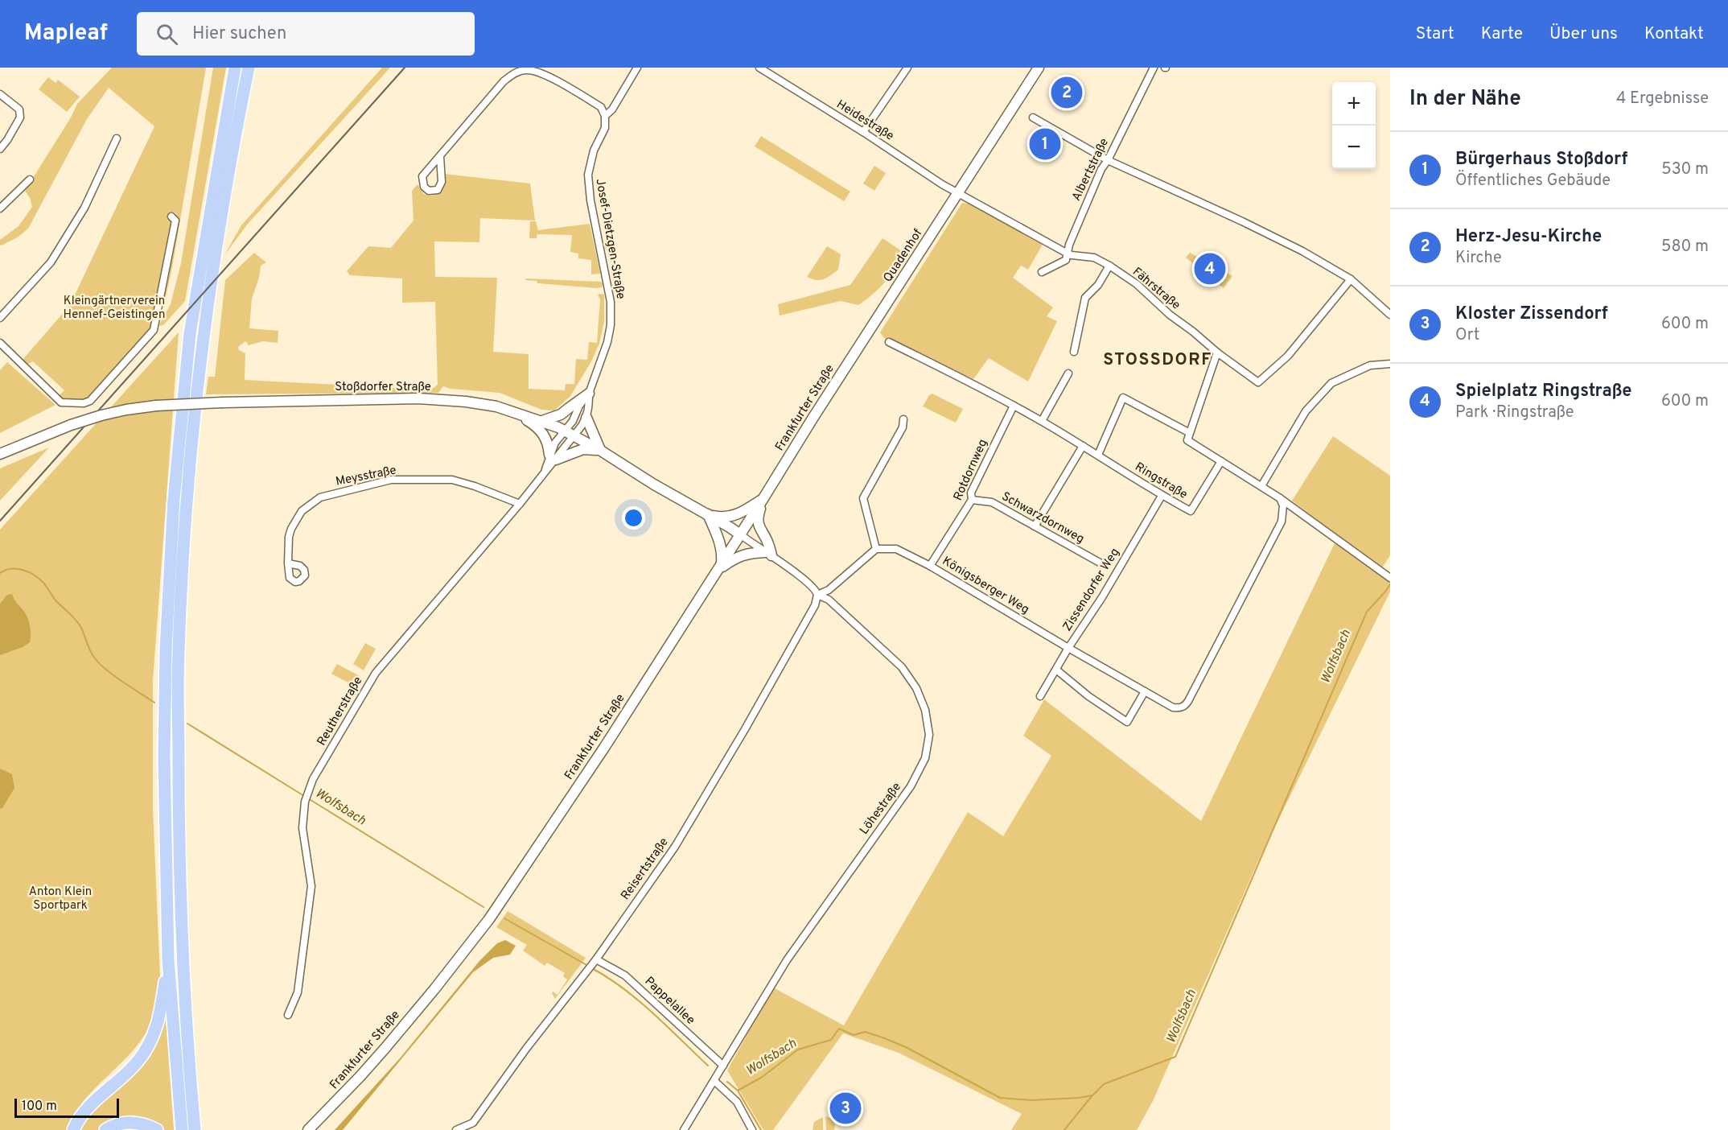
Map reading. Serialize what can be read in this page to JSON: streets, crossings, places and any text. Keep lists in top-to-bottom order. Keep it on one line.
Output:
{"streets":{"main road":["Quadenhof","Stoßdorfer Straße","Frankfurter Straße"],"street":["Heidestraße","Albertstraße","Josef-Dietzgen-Straße","Fährstraße","Rotdornweg","Meysstraße","Ringstraße","Schwarzdornweg","Königsberger Weg","Zissendorfer Weg","Reutherstraße","Löhestraße","Reisertstraße","Pappelallee"]},"crossings":[["Heidestraße","Quadenhof"],["Heidestraße","Fährstraße"],["Albertstraße","Fährstraße"],["Josef-Dietzgen-Straße","Stoßdorfer Straße"],["Josef-Dietzgen-Straße","Reutherstraße"],["Quadenhof","Fährstraße"],["Quadenhof","Frankfurter Straße"],["Stoßdorfer Straße","Frankfurter Straße"],["Stoßdorfer Straße","Reutherstraße"],["Stoßdorfer Straße","Löhestraße"],["Frankfurter Straße","Löhestraße"],["Rotdornweg","Ringstraße"],["Rotdornweg","Schwarzdornweg"],["Rotdornweg","Königsberger Weg"],["Meysstraße","Reutherstraße"],["Ringstraße","Zissendorfer Weg"],["Königsberger Weg","Zissendorfer Weg"],["Löhestraße","Reisertstraße"],["Löhestraße","Pappelallee"],["Reisertstraße","Pappelallee"]],"districts":["STOSSDORF"],"water":["Wolfsbach"],"parks":["Kleingärtnerverein Hennef-Geistingen","Anton Klein Sportpark"],"scale_bar":"100 m","page":{"header":"Mapleaf","search":"Hier suchen","nav":["Start","Karte","Über uns","Kontakt"],"heading":["In der Nähe","4 Ergebnisse"],"pins":["2","1","4","3"],"map_buttons":["+","−"],"list":[{"mark":"1","name":"Bürgerhaus Stoßdorf","note":"Öffentliches Gebäude","value":"530 m"},{"mark":"2","name":"Herz-Jesu-Kirche","note":"Kirche","value":"580 m"},{"mark":"3","name":"Kloster Zissendorf","note":"Ort","value":"600 m"},{"mark":"4","name":"Spielplatz Ringstraße","note":"Park · Ringstraße","value":"600 m"}],"scale":"100 m"}}
